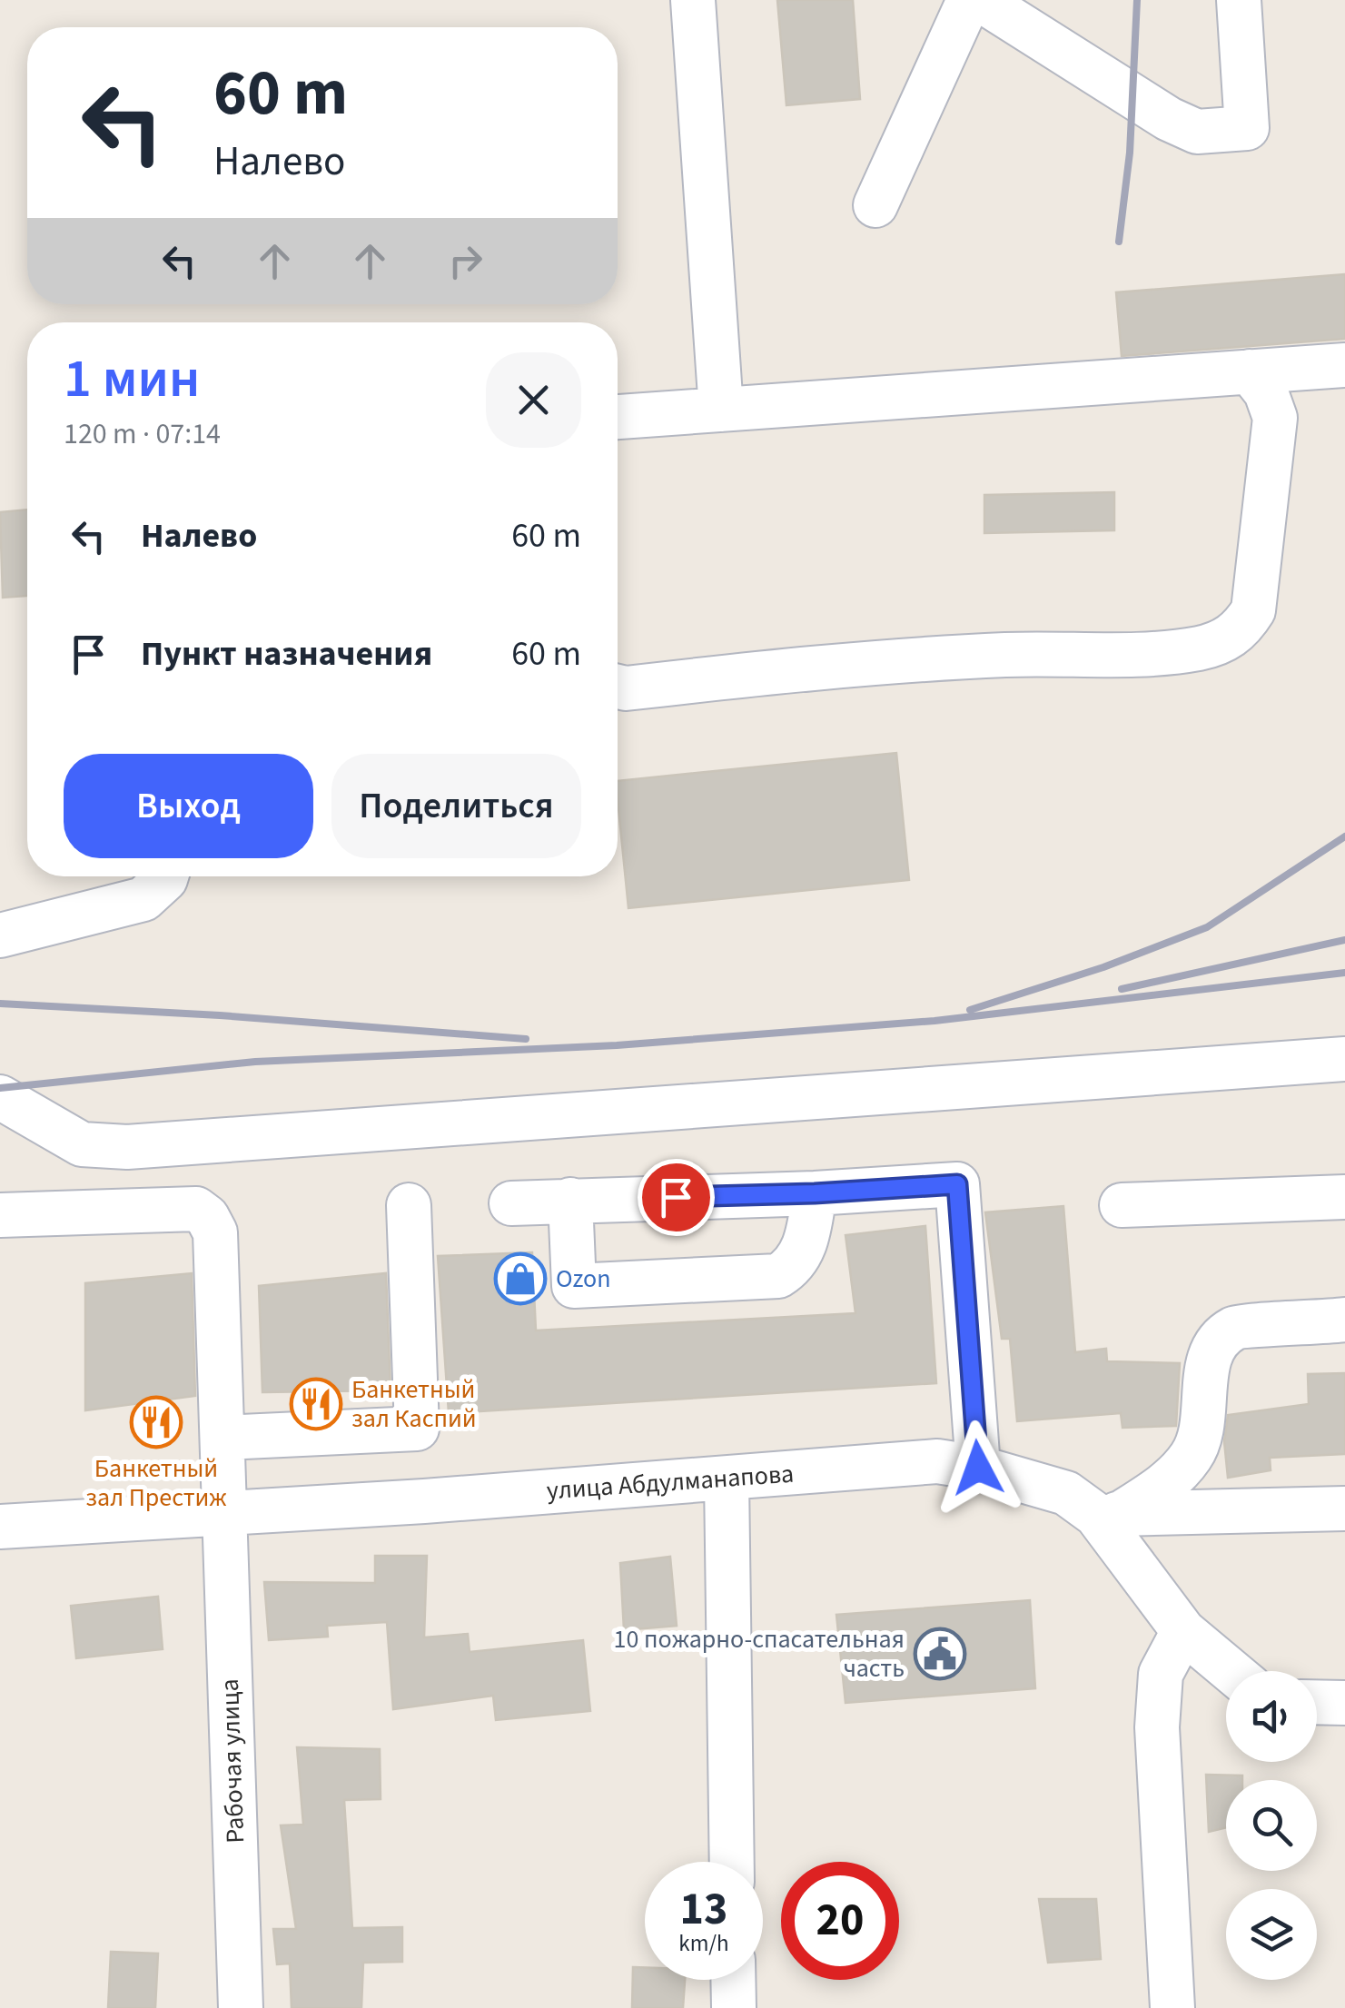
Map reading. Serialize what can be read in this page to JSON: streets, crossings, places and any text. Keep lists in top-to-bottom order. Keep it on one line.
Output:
{"streets":{"street":["улица Абдулманапова","Рабочая улица"]},"crossings":[["улица Абдулманапова","Рабочая улица"]],"places":{"shop":["Ozon"],"restaurant":["Банкетный зал Каспий","Банкетный зал Престиж"],"public building":["10 пожарно-спасательная часть"]},"page":{"turn":["60 m","Налево"],"heading":["1 мин","120 m · 07:14"],"list":[{"name":"Налево","value":"60 m"},{"name":"Пункт назначения","value":"60 m"}],"buttons":["Выход","Поделиться"],"speed":"13 km/h","limit":"20"}}
